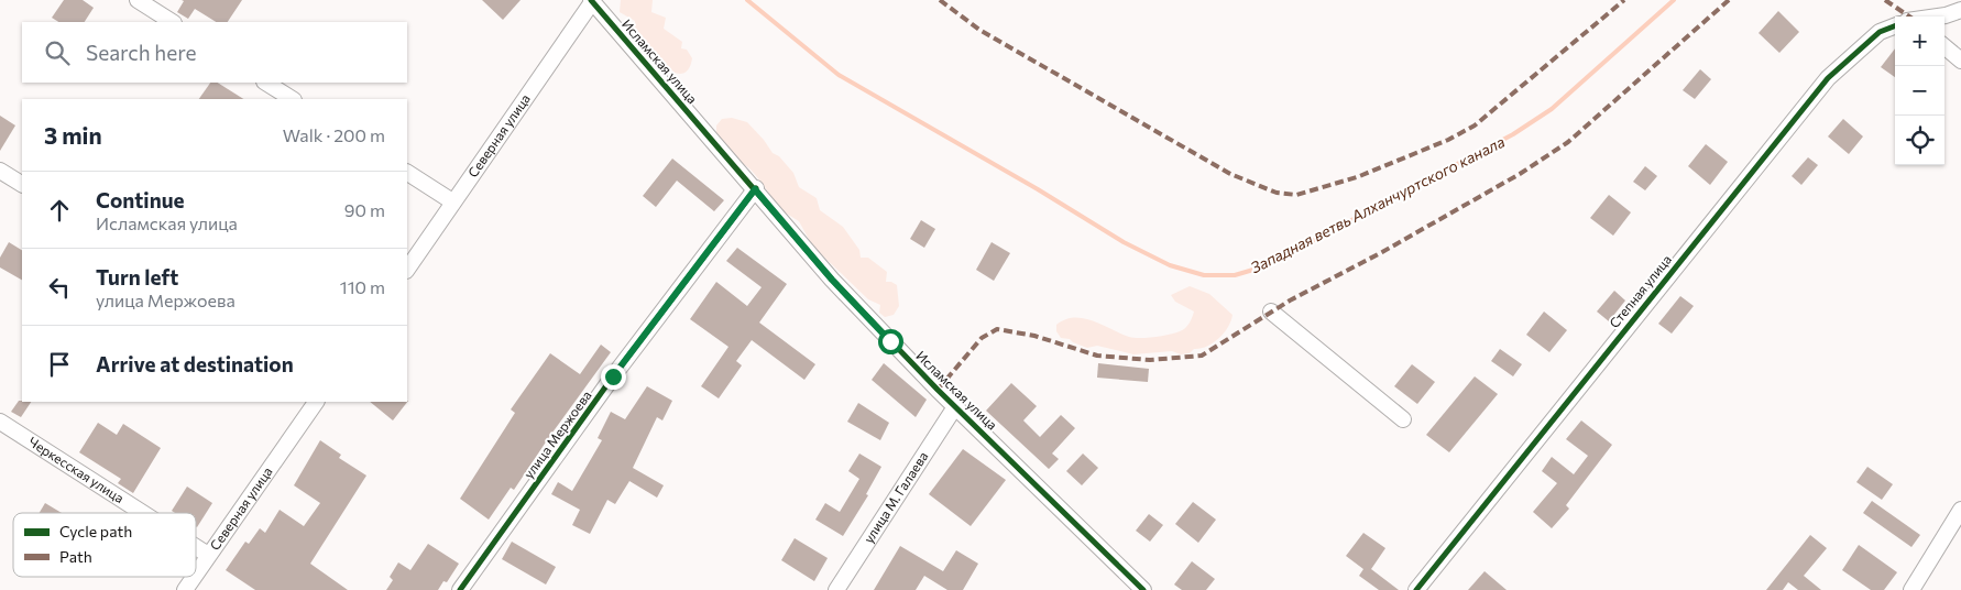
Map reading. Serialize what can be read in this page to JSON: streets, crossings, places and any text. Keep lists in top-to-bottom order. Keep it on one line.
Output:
{"streets":{"street":["Исламская улица","Северная улица","Степная улица","улица Мержоева","Черкесская улица","улица М. Галаева"]},"crossings":[["Исламская улица","Северная улица"],["Исламская улица","улица Мержоева"],["Исламская улица","улица М. Галаева"],["Северная улица","Черкесская улица"]],"water":["Западная ветвь Алханчуртского канала"],"legend":["Cycle path","Path"],"page":{"map_buttons":["+","−"],"search":"Search here","heading":["3 min","Walk · 200 m"],"list":[["Continue","Исламская улица","90 m"],["Turn left","улица Мержоева","110 m"],"Arrive at destination"]}}
